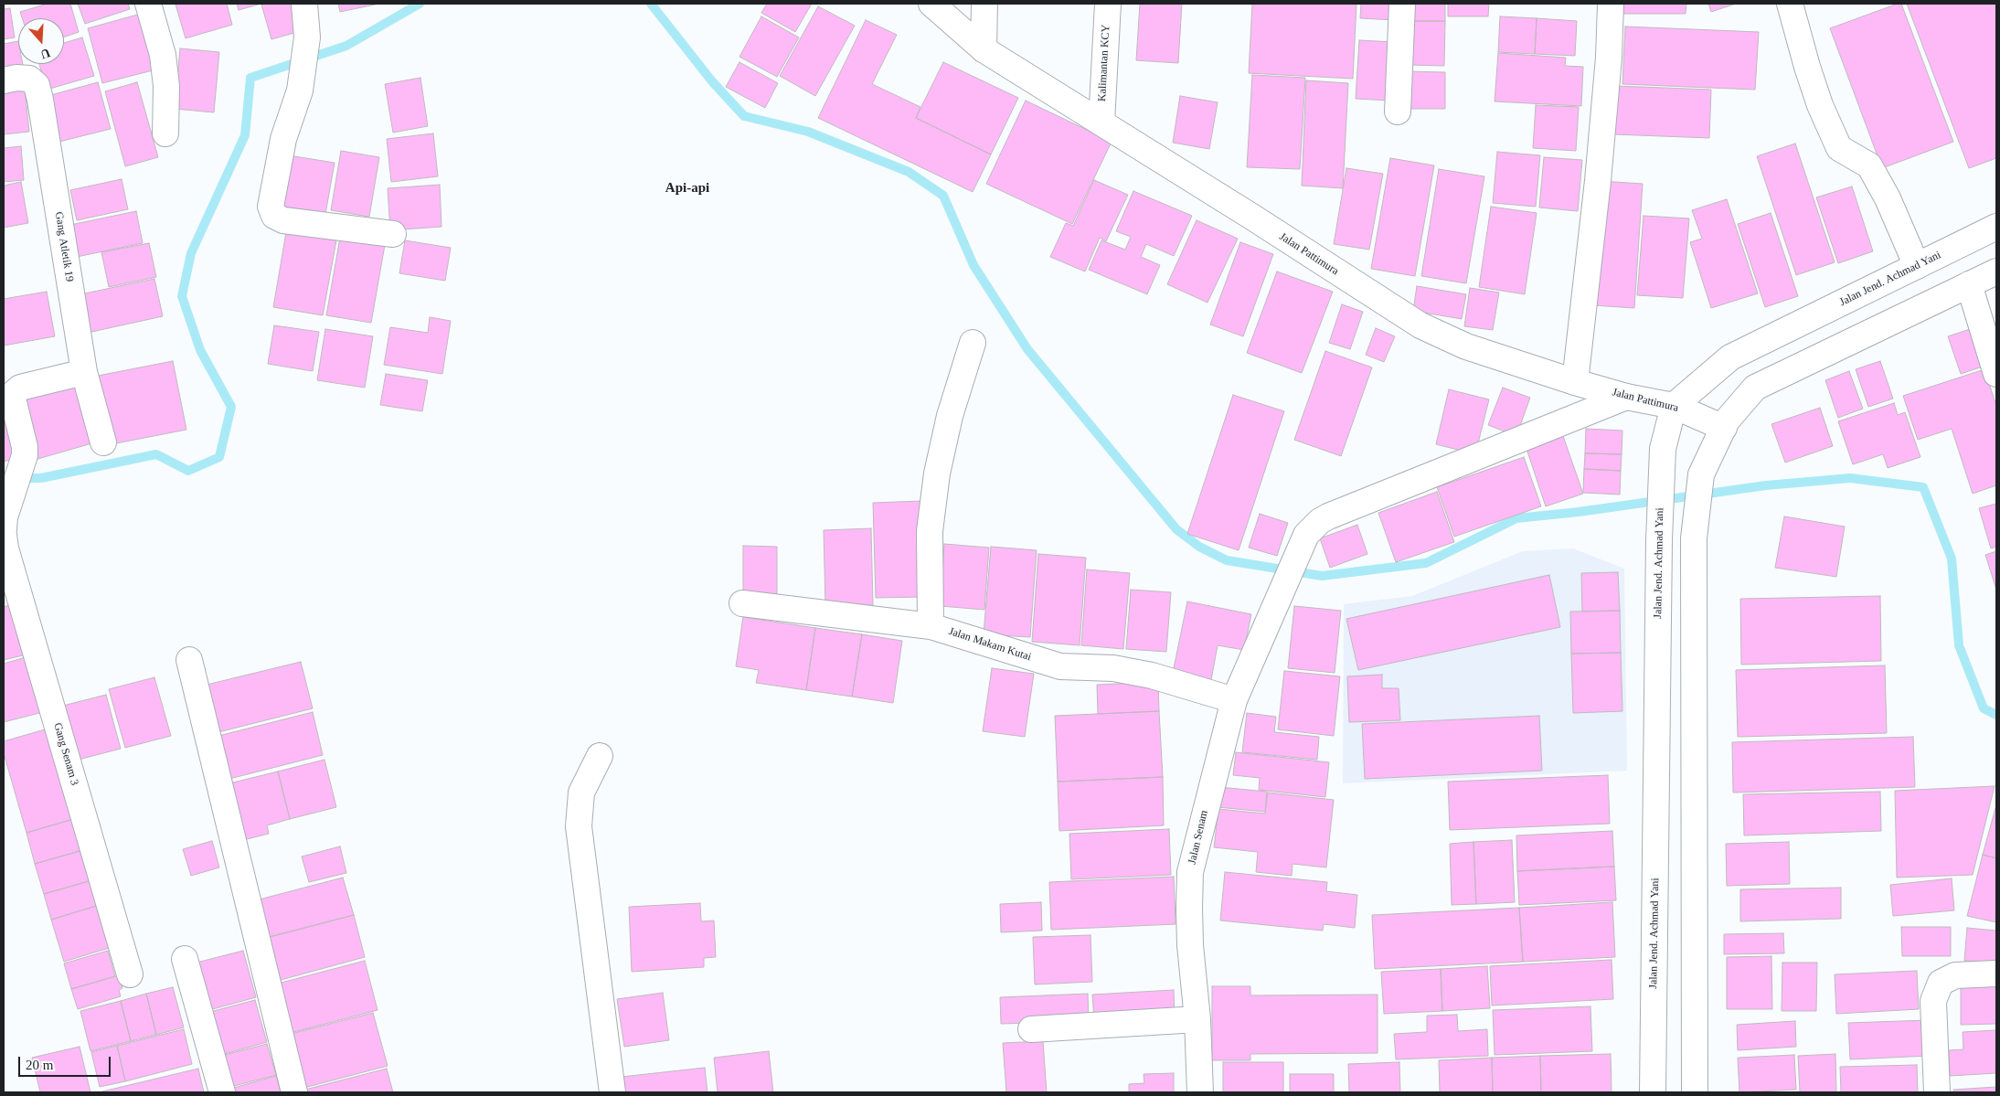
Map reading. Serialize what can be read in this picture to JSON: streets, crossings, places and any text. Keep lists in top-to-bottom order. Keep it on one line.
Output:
{"streets":{"street":["Kalimantan KCY","Gang Atletik 19","Jalan Pattimura","Jalan Jend. Achmad Yani","Jalan Makam Kutai","Gang Senam 3","Jalan Senam"]},"crossings":[["Kalimantan KCY","Jalan Pattimura"],["Jalan Pattimura","Jalan Jend. Achmad Yani"],["Jalan Pattimura","Jalan Senam"],["Jalan Makam Kutai","Jalan Senam"]],"districts":["Api-api"],"scale_bar":"20 m","north":"bottom"}
